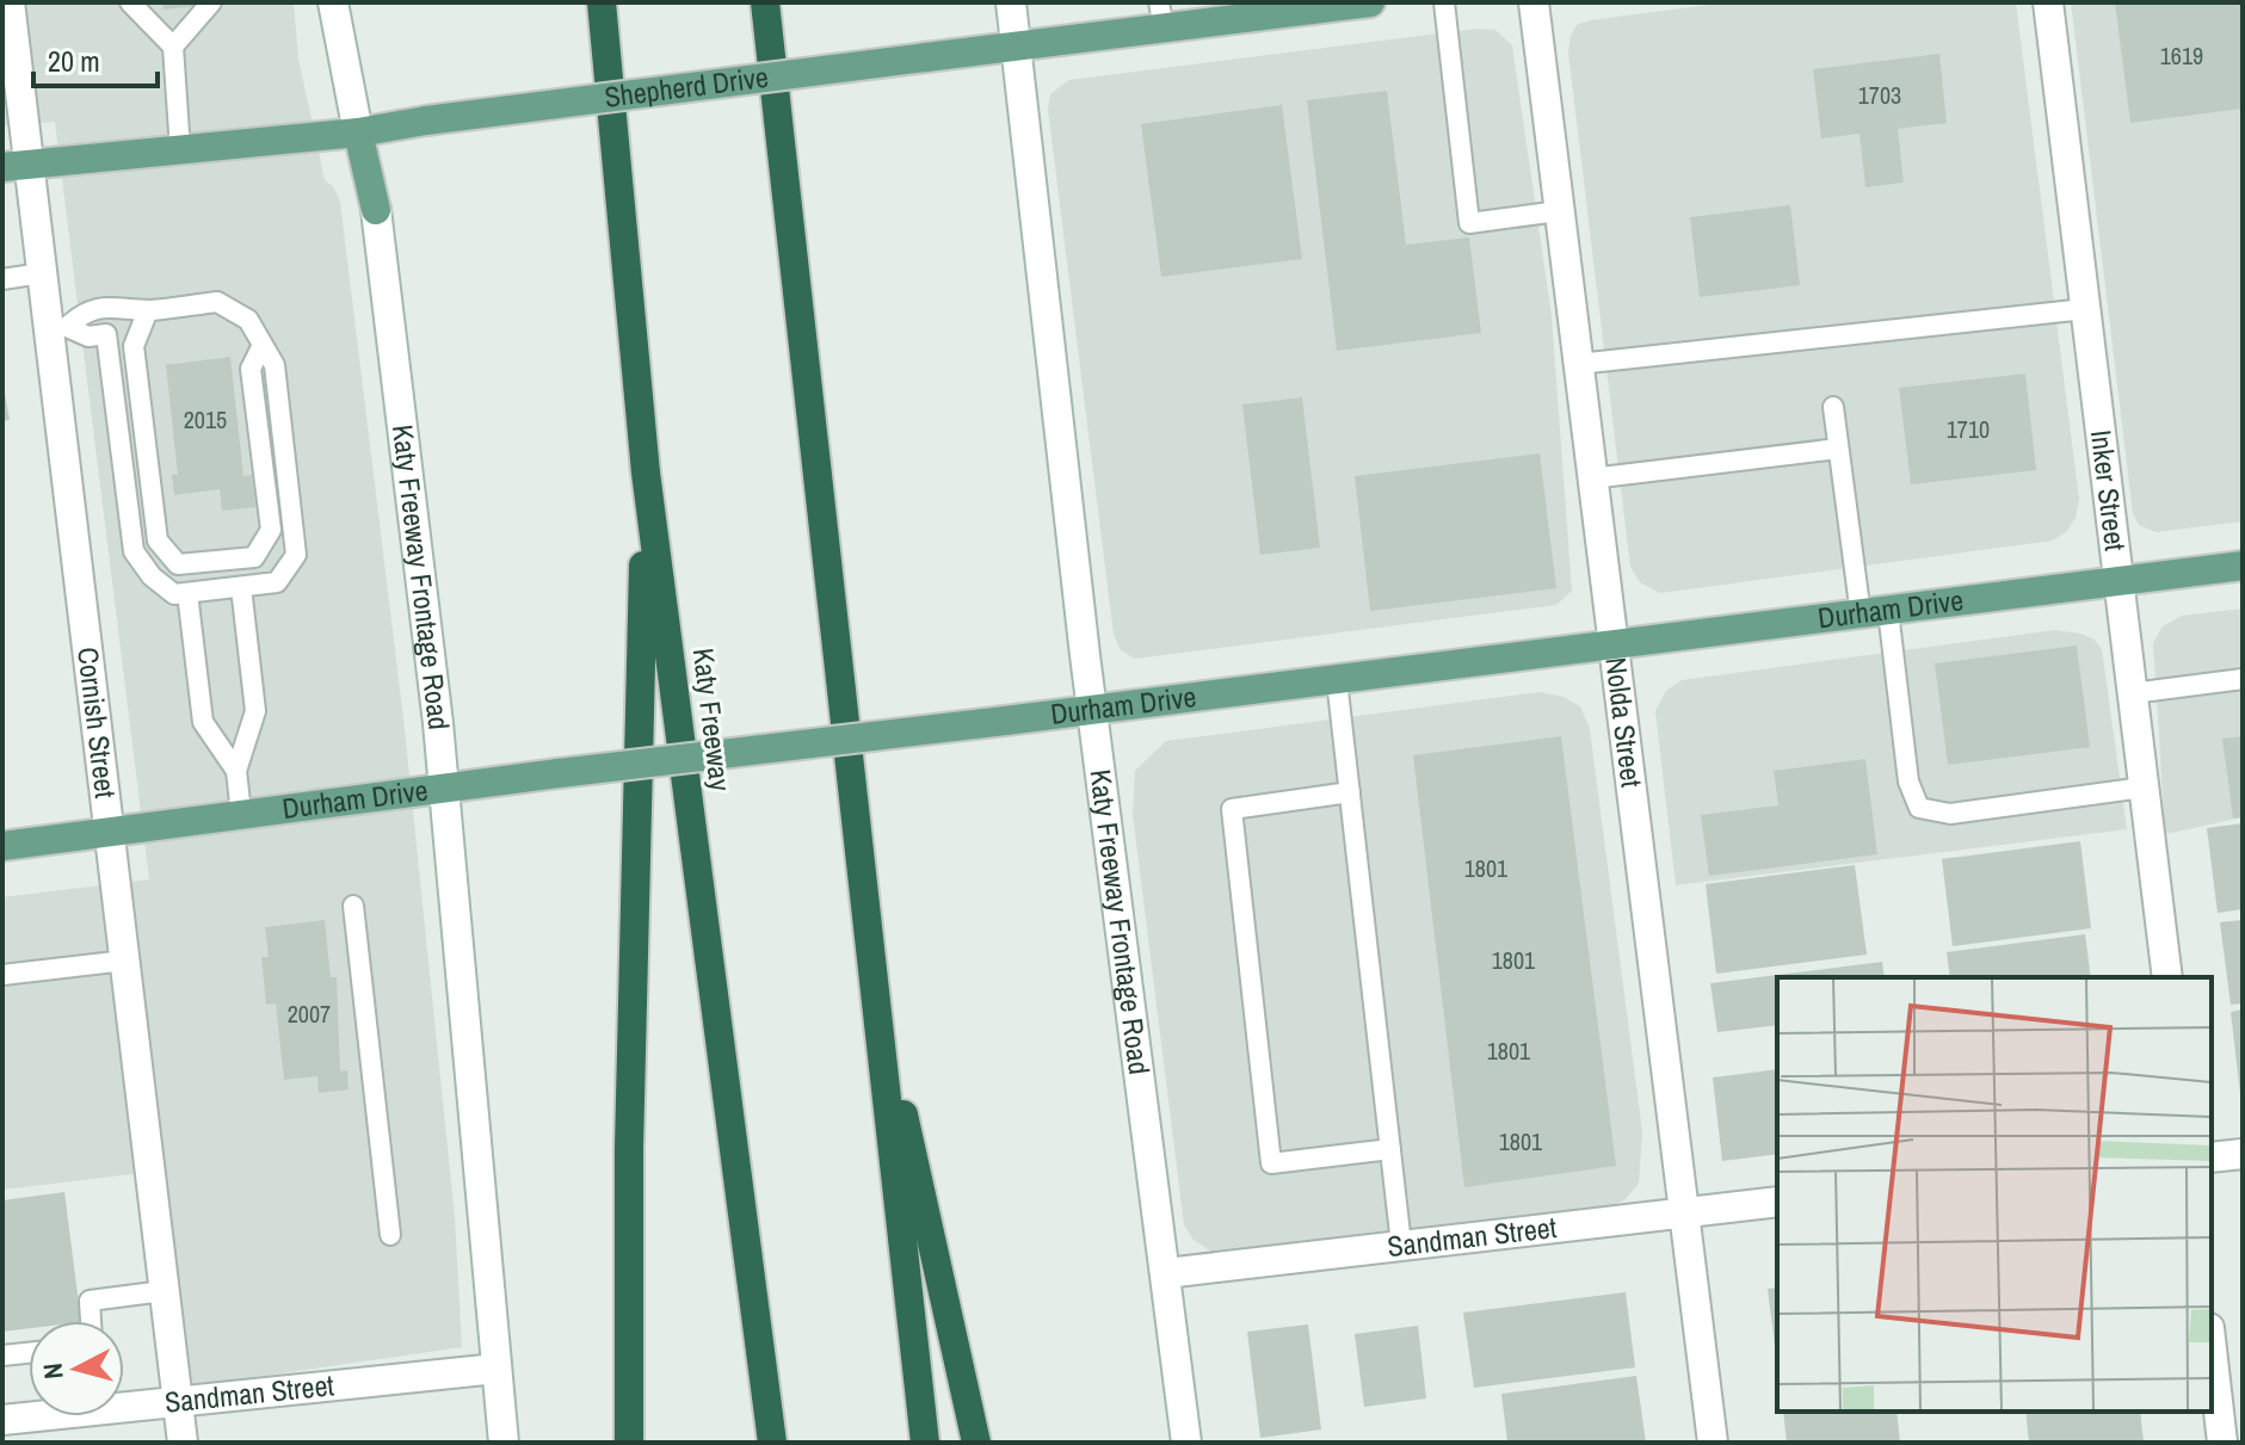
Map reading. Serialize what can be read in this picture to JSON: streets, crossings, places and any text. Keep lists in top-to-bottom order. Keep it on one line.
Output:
{"streets":{"highway":["Katy Freeway"],"main road":["Shepherd Drive","Katy Freeway Frontage Road","Durham Drive"],"street":["Inker Street","Cornish Street","Nolda Street","Sandman Street"]},"crossings":[["Shepherd Drive","Katy Freeway Frontage Road"],["Shepherd Drive","Cornish Street"],["Inker Street","Durham Drive"],["Katy Freeway Frontage Road","Durham Drive"],["Katy Freeway Frontage Road","Sandman Street"],["Durham Drive","Cornish Street"],["Durham Drive","Nolda Street"],["Cornish Street","Sandman Street"],["Nolda Street","Sandman Street"]],"house_numbers":["1619","1703","2015","1710","1801","1801","2007","1801","1801"],"scale_bar":"20 m","north":"left"}
